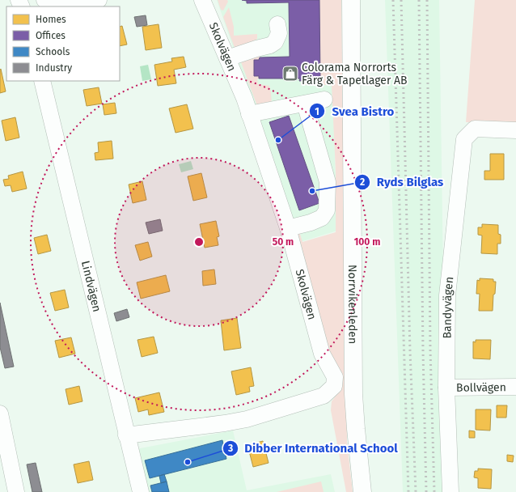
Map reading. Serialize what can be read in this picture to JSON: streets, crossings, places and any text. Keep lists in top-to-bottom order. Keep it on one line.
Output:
{"streets":{"main road":["Norrvikenleden"],"street":["Skolvägen","Lindvägen","Bandyvägen","Bollvägen"]},"crossings":[["Skolvägen","Lindvägen"],["Bandyvägen","Bollvägen"]],"places":{"shop":["Colorama Norrorts Färg & Tapetlager AB"],"other":["Svea Bistro","Ryds Bilglas","Dibber International School"]},"legend":["Homes","Offices","Schools","Industry"],"rings":["50 m","100 m"]}
